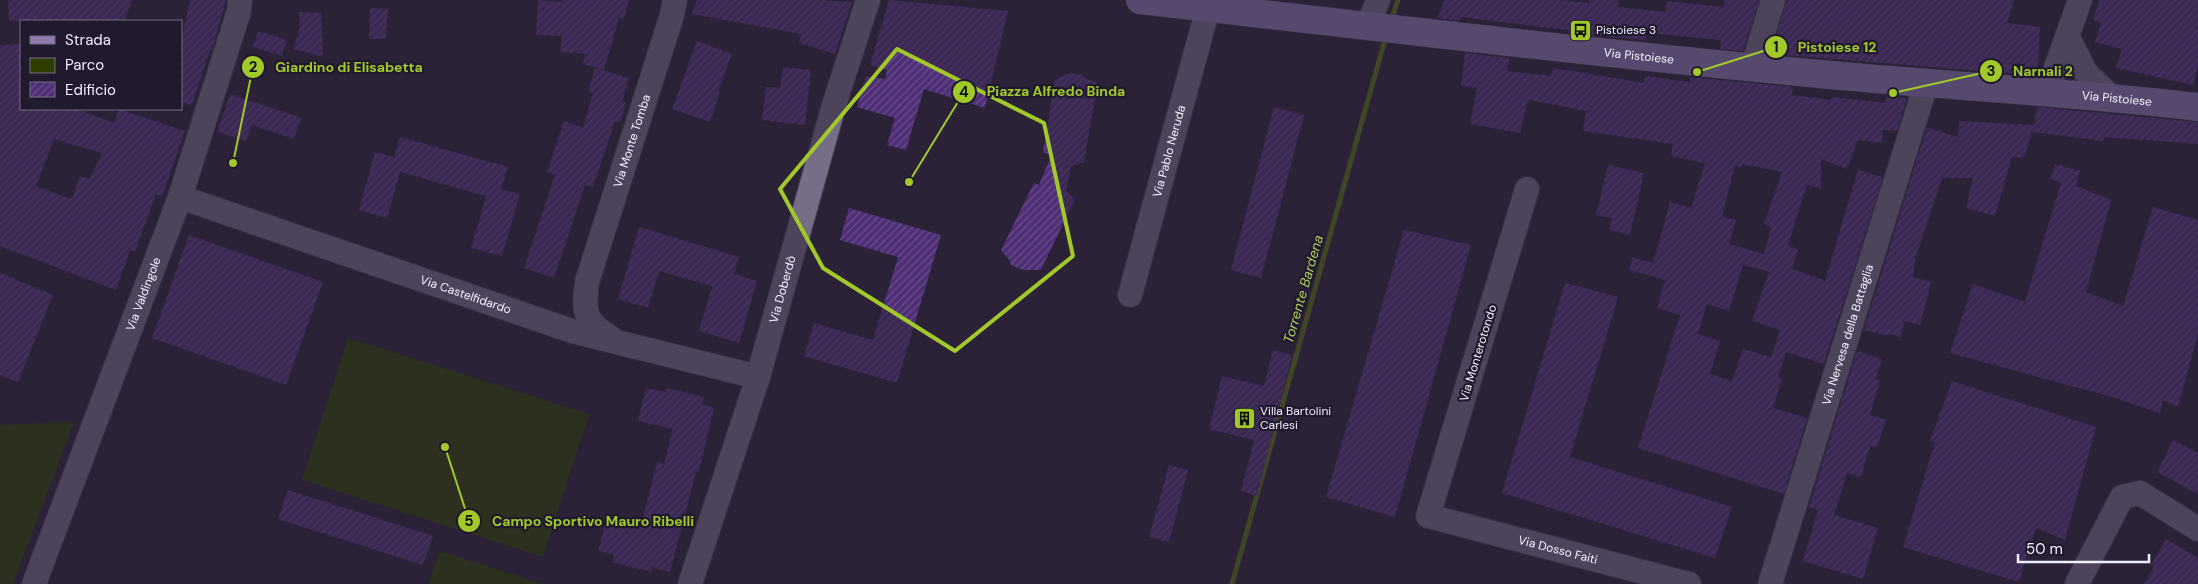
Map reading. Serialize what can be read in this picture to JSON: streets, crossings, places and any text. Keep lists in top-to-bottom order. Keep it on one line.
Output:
{"streets":{"main road":["Via Pistoiese"],"street":["Via Monte Tomba","Via Pablo Neruda","Via Doberdò","Via Valdingole","Via Castelfidardo","Via Nervesa della Battaglia","Via Monterotondo","Via Dosso Faiti"]},"crossings":[["Via Pistoiese","Via Pablo Neruda"],["Via Pistoiese","Via Nervesa della Battaglia"],["Via Monte Tomba","Via Castelfidardo"],["Via Doberdò","Via Castelfidardo"],["Via Valdingole","Via Castelfidardo"],["Via Monterotondo","Via Dosso Faiti"]],"water":["Torrente Bardena"],"places":{"bus stop":["Pistoiese 3"],"other":["Pistoiese 12","Narnali 2","Giardino di Elisabetta","Piazza Alfredo Binda","Campo Sportivo Mauro Ribelli"],"building":["Villa Bartolini Carlesi"]},"legend":["Strada","Parco","Edificio"],"scale_bar":"50 m"}
